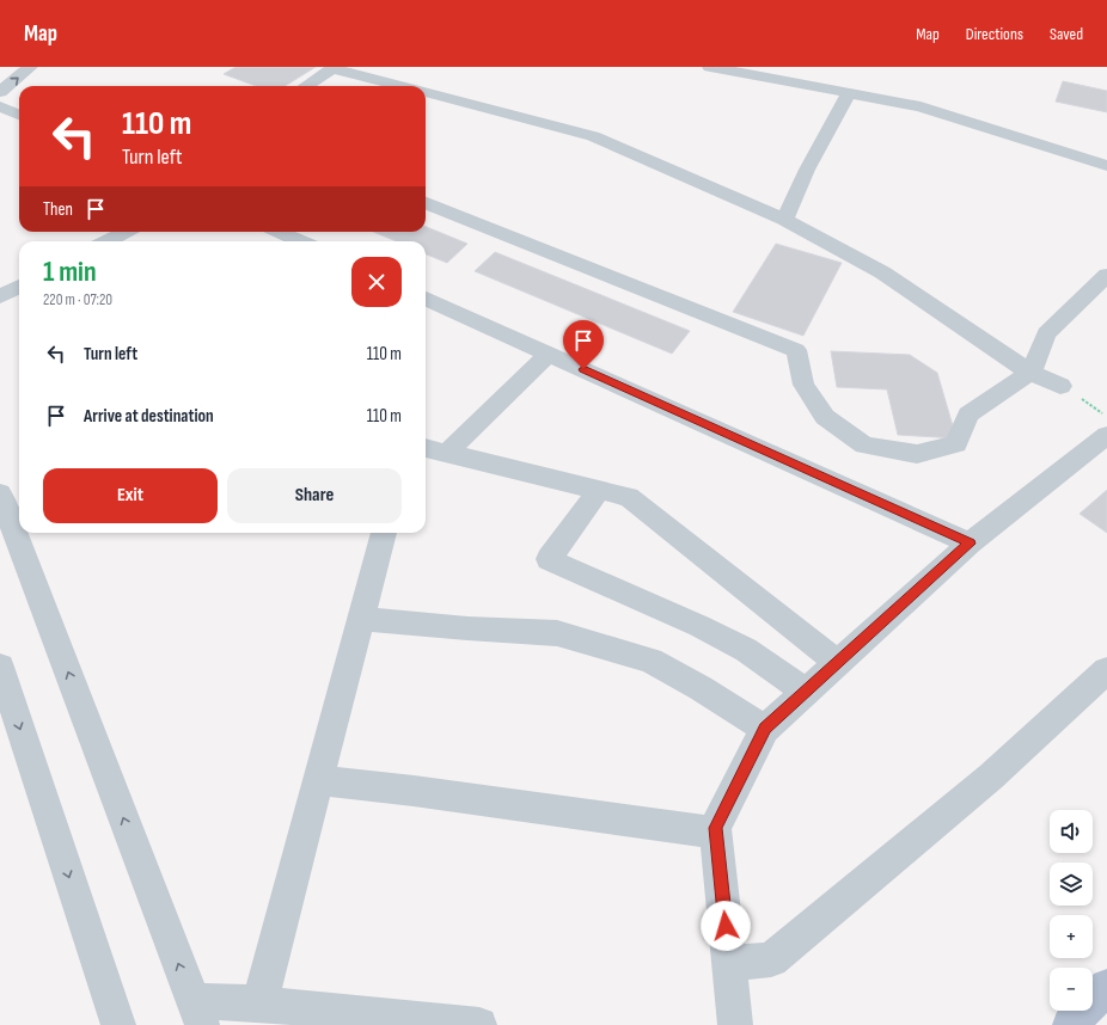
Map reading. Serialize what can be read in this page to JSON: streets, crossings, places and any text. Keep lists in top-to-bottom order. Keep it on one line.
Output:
{"page":{"header":"Map","nav":["Map","Directions","Saved"],"turn":["110 m","Turn left"],"then":"Then","heading":["1 min","220 m · 07:20"],"list":[{"name":"Turn left","value":"110 m"},{"name":"Arrive at destination","value":"110 m"}],"buttons":["Exit","Share"],"map_buttons":["+","−"]}}
